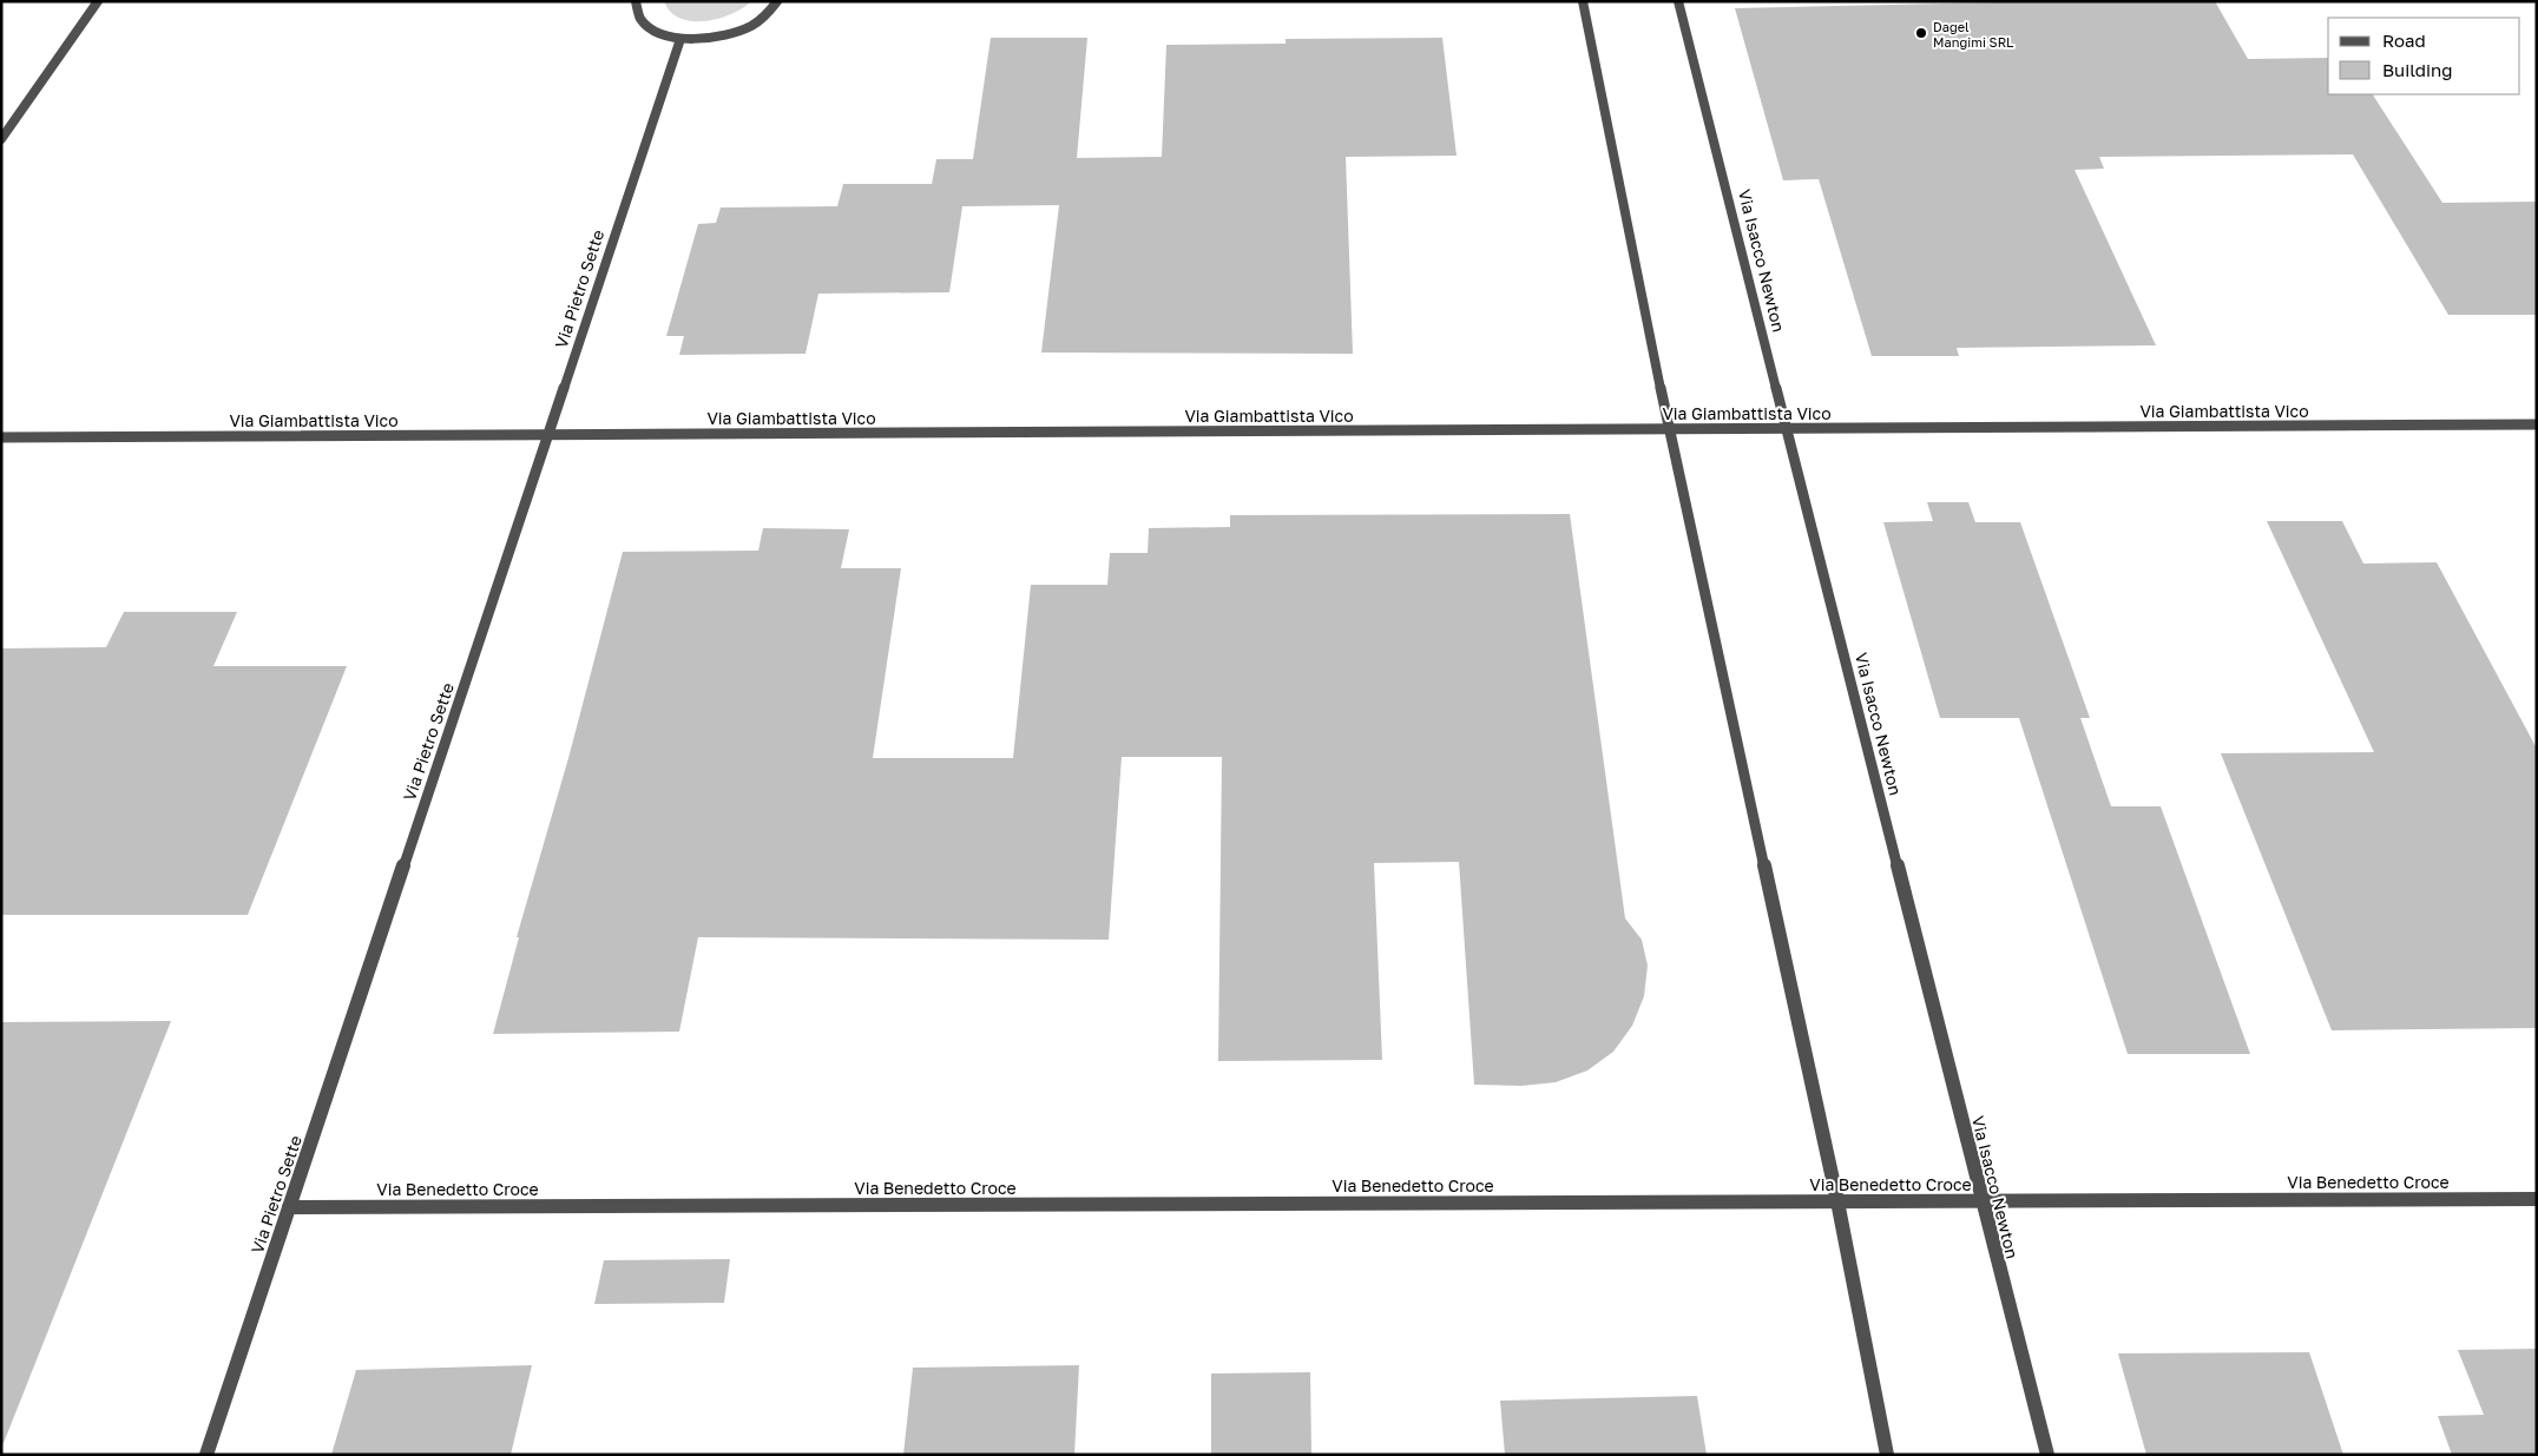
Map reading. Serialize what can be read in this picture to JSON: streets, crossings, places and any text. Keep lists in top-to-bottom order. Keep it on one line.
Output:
{"streets":{"street":["Via Isacco Newton","Via Pietro Sette","Via Giambattista Vico","Via Benedetto Croce"]},"crossings":[["Via Isacco Newton","Via Giambattista Vico"],["Via Isacco Newton","Via Benedetto Croce"],["Via Pietro Sette","Via Giambattista Vico"],["Via Pietro Sette","Via Benedetto Croce"]],"places":["Dagel Mangimi SRL"],"legend":["Road","Building"]}
